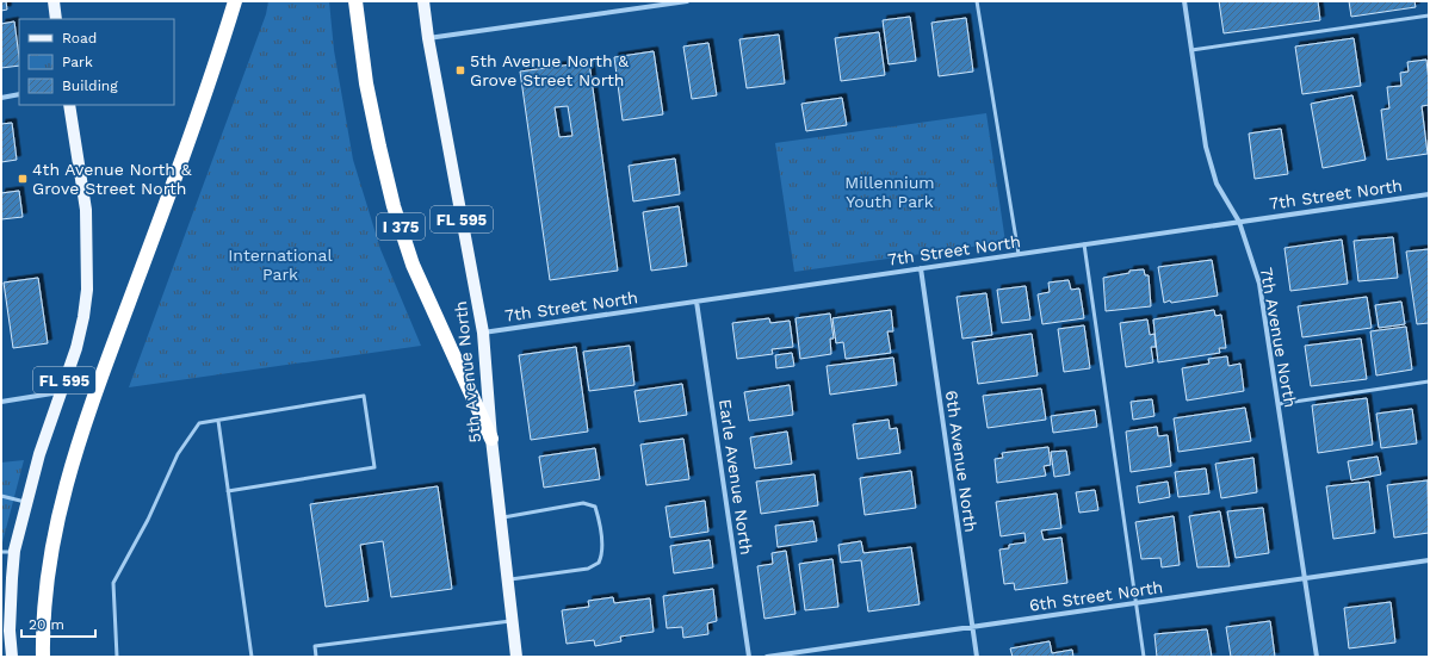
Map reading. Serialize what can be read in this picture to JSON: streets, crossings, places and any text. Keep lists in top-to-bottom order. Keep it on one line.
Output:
{"streets":{"highway":["I 375"],"main road":["FL 595","5th Avenue North"],"street":["7th Street North","7th Avenue North","6th Avenue North","Earle Avenue North","6th Street North"]},"crossings":[["7th Street North","7th Avenue North"],["7th Street North","5th Avenue North"],["7th Street North","6th Avenue North"],["7th Street North","Earle Avenue North"],["I 375","5th Avenue North"],["7th Avenue North","6th Street North"],["6th Avenue North","6th Street North"]],"parks":["Millennium Youth Park","International Park"],"places":{"transit":["5th Avenue North & Grove Street North","4th Avenue North & Grove Street North"]},"legend":["Road","Park","Building"],"scale_bar":"20 m"}
